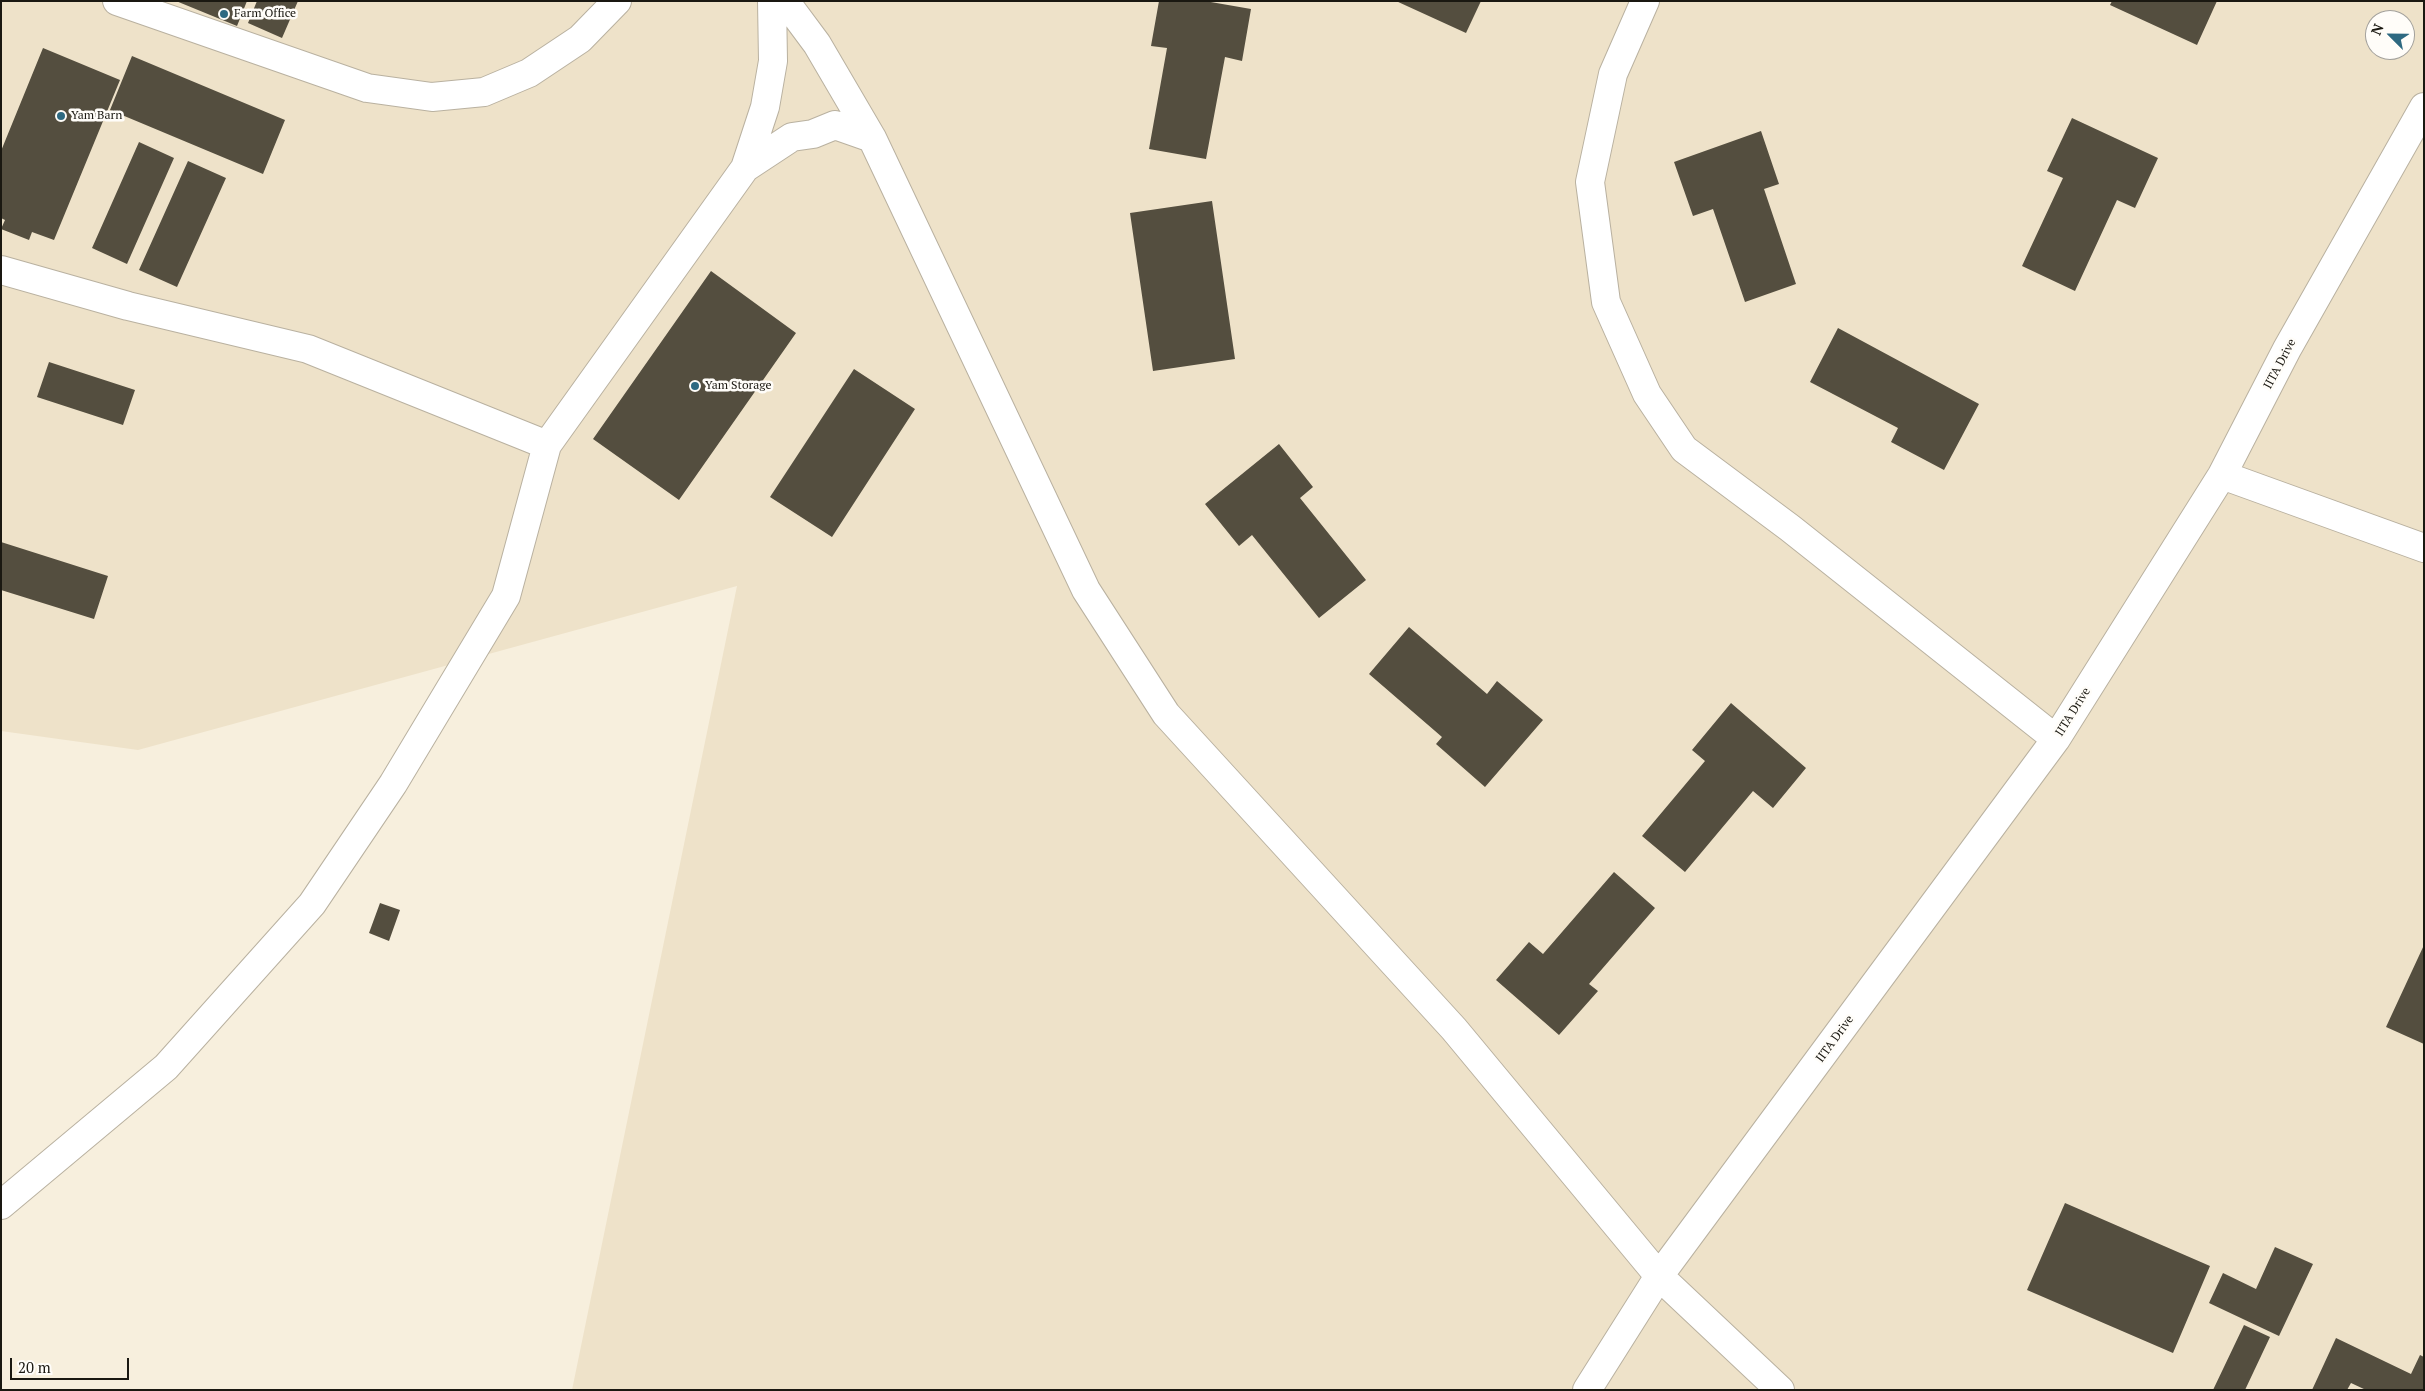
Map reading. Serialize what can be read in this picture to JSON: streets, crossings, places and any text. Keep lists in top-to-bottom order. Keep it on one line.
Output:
{"streets":{"street":["IITA Drive"]},"places":["Farm Office","Yam Barn","Yam Storage"],"scale_bar":"20 m","north":"top left"}
